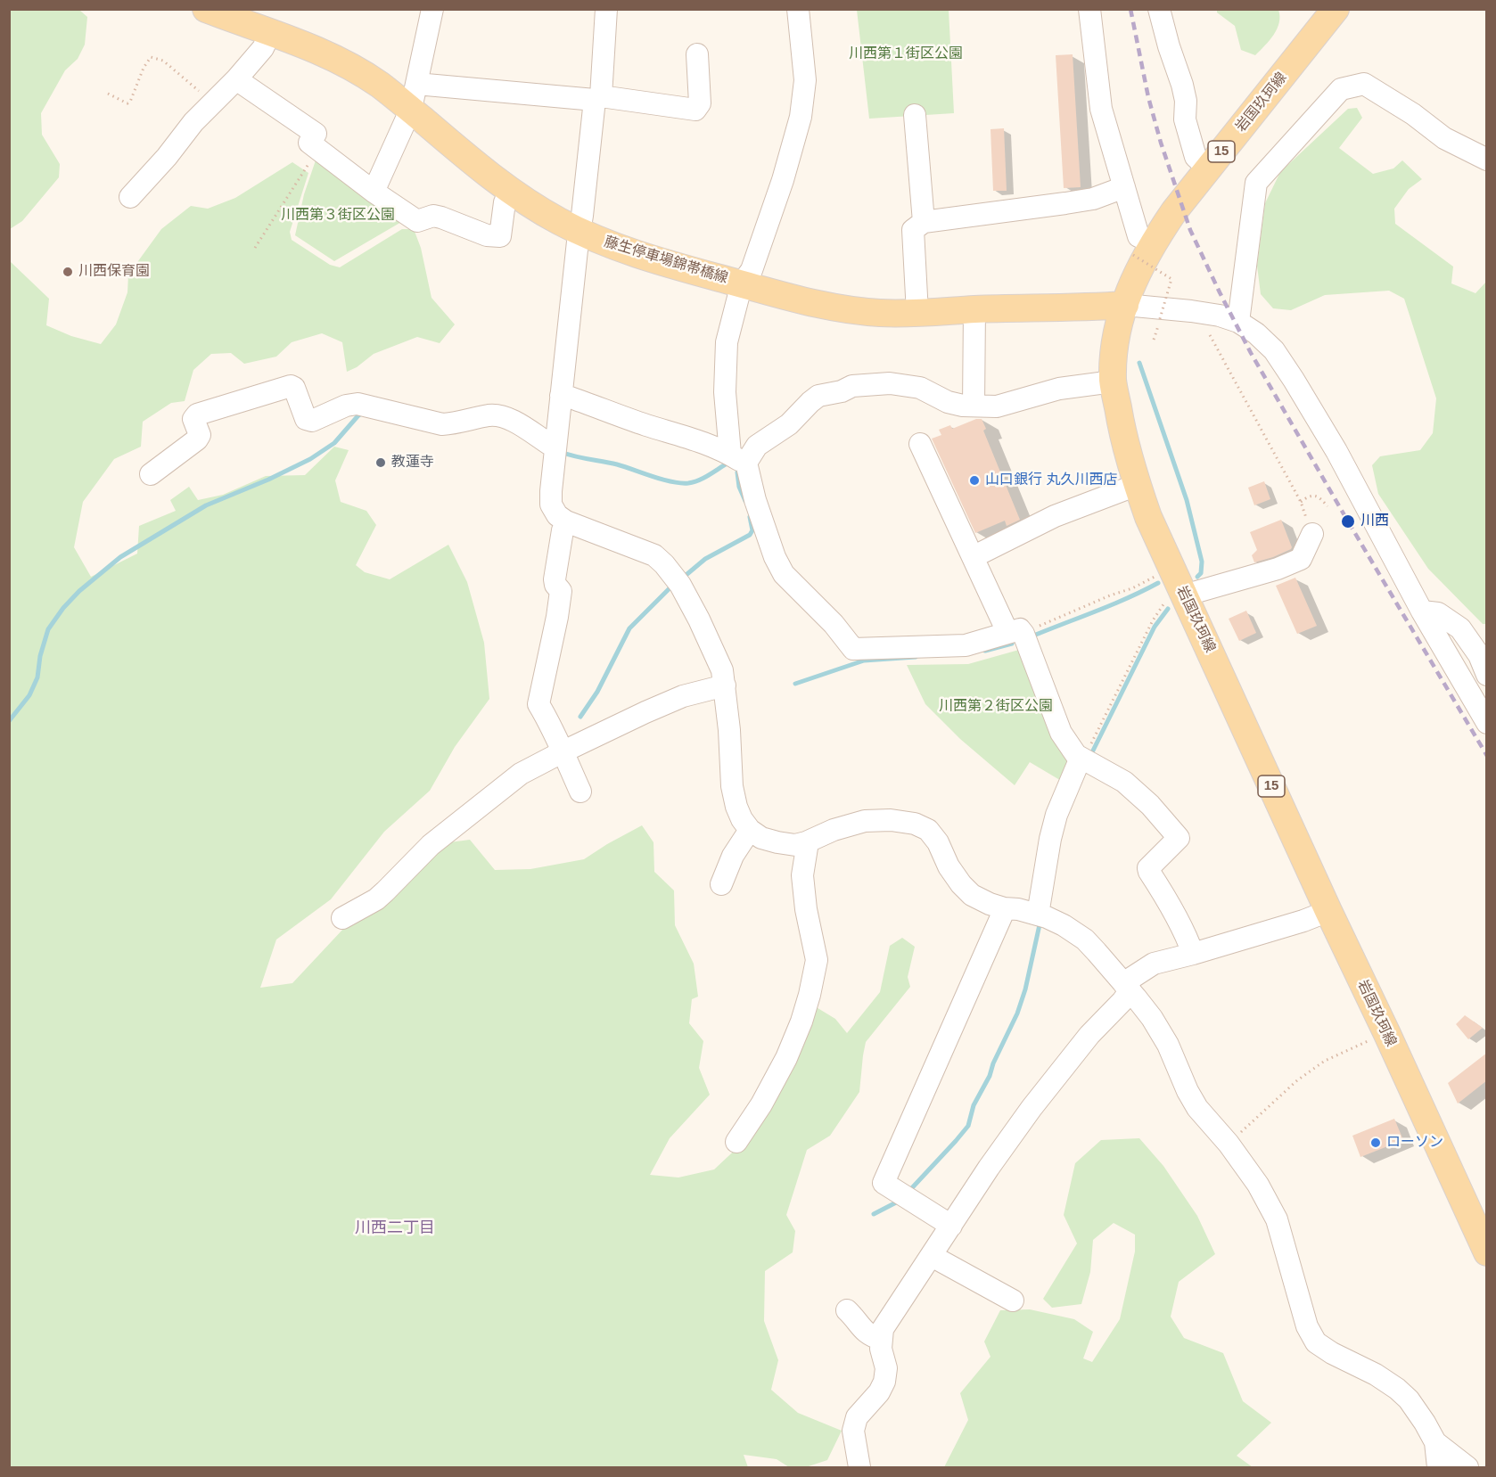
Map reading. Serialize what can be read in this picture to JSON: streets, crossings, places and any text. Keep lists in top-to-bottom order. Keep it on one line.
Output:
{"streets":{"main road":["岩国玖珂線","15","藤生停車場錦帯橋線"]},"crossings":[["岩国玖珂線","藤生停車場錦帯橋線"]],"districts":["川西二丁目"],"parks":["川西第１街区公園","川西第３街区公園","川西第２街区公園"],"places":["川西保育園","教蓮寺","山口銀行 丸久川西店","川西","ローソン"]}
